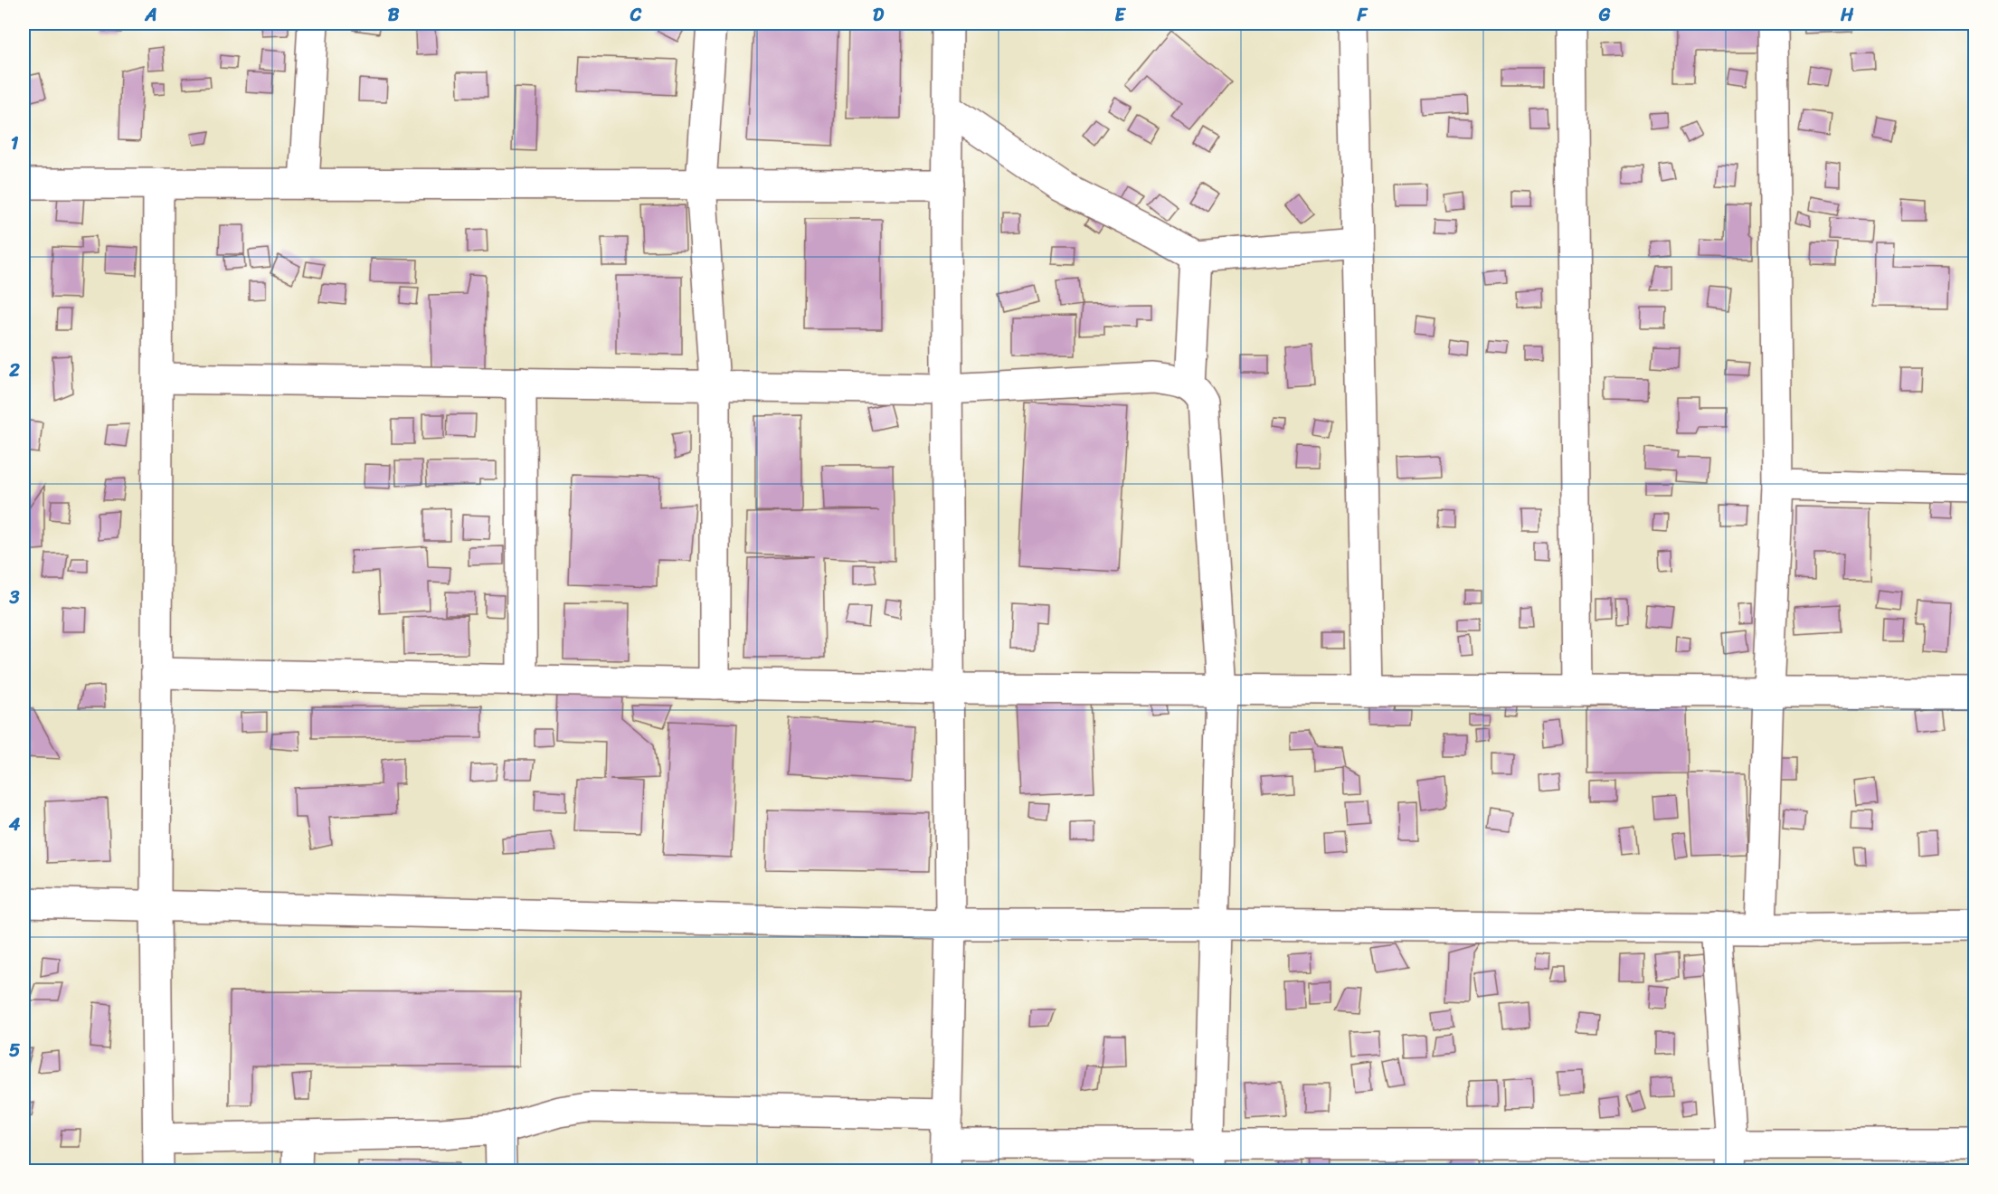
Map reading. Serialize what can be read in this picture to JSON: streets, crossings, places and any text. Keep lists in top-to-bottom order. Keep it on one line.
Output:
{"grid":{"columns":["A","B","C","D","E","F","G","H"],"rows":["1","2","3","4","5"]}}
